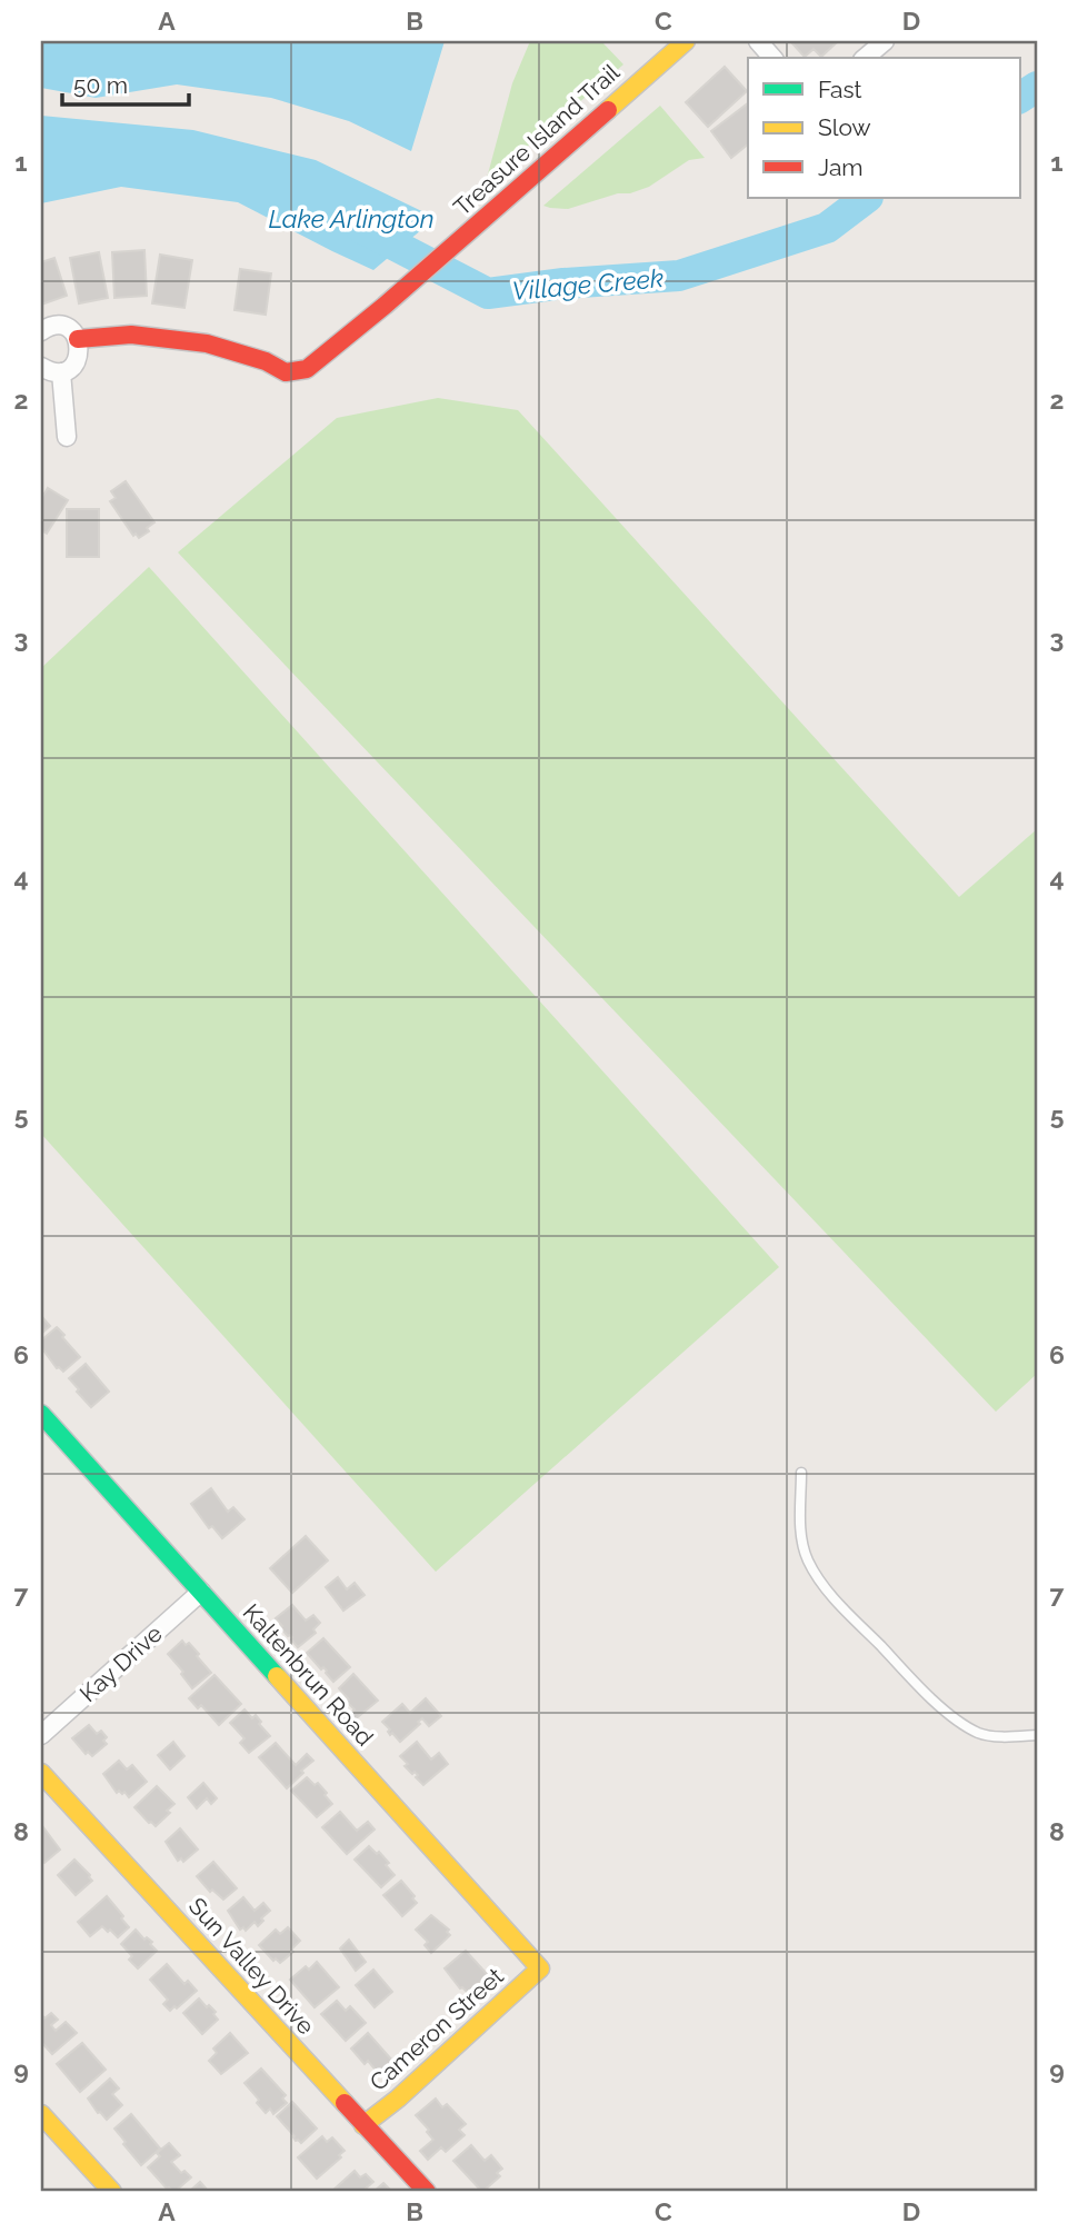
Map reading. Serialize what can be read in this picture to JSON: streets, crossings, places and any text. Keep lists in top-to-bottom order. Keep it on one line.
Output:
{"streets":{"street":["Treasure Island Trail","Kay Drive","Kaltenbrun Road","Sun Valley Drive","Cameron Street"]},"crossings":[["Kay Drive","Kaltenbrun Road"],["Kaltenbrun Road","Cameron Street"],["Sun Valley Drive","Cameron Street"]],"water":["Lake Arlington","Village Creek"],"legend":["Fast","Slow","Jam"],"scale_bar":"50 m","grid":{"columns":["A","B","C","D"],"rows":["1","2","3","4","5","6","7","8","9"]}}
